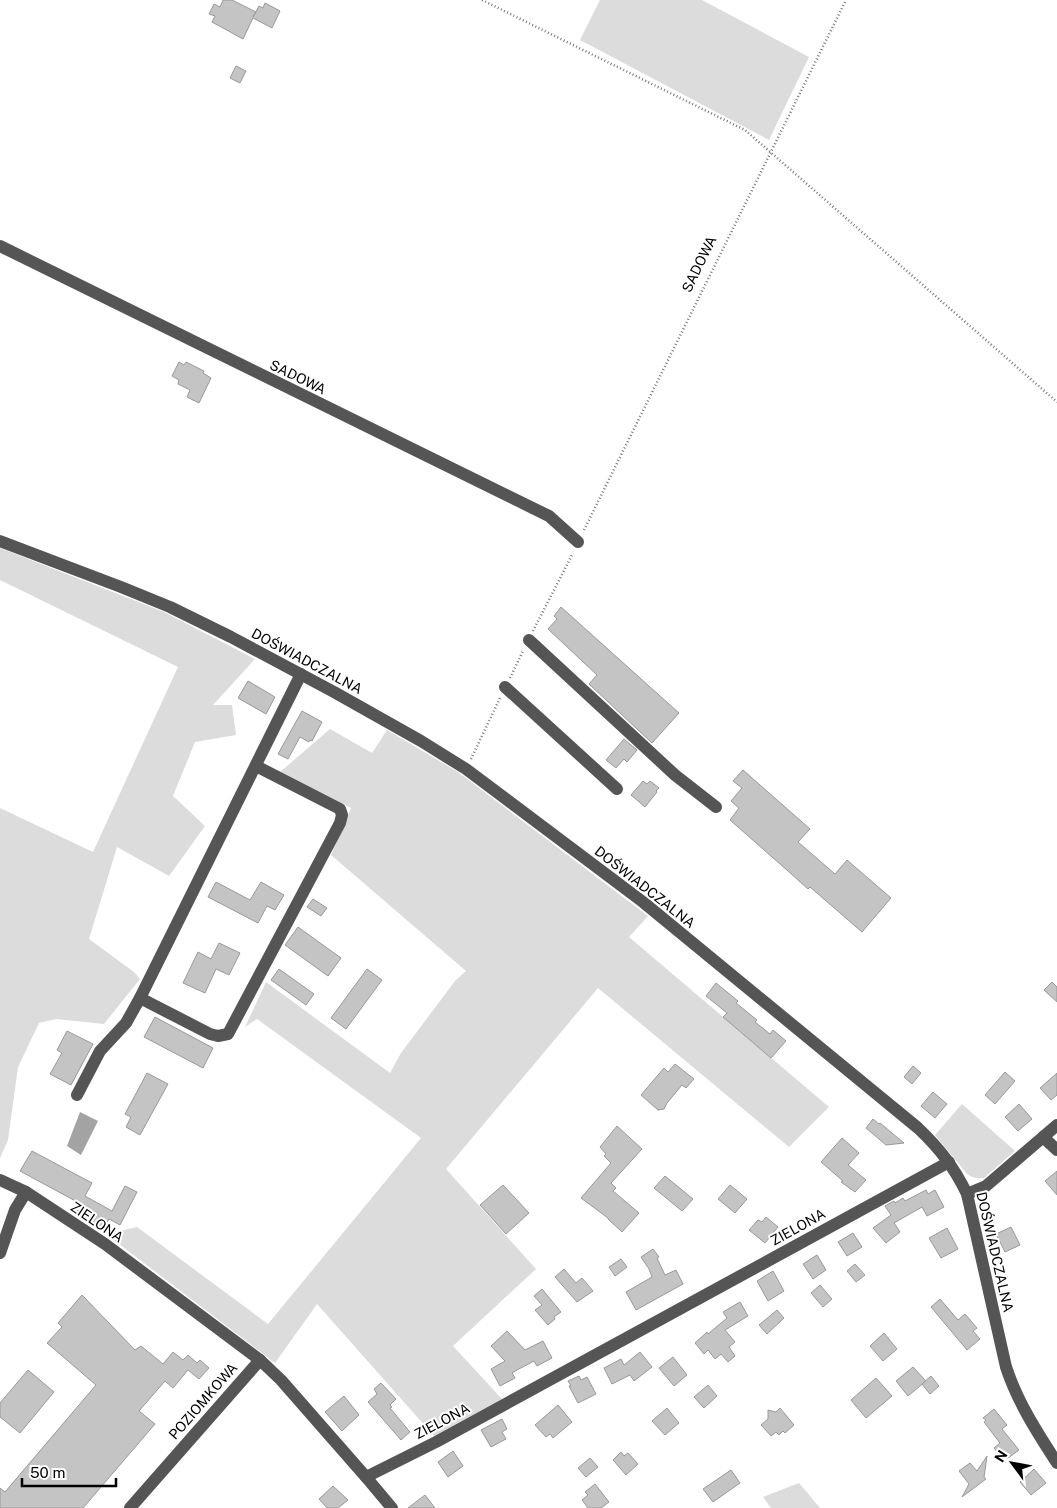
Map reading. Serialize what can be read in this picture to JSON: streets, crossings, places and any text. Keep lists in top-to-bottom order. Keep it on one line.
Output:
{"streets":{"street":["SADOWA","DOŚWIADCZALNA","ZIELONA","POZIOMKOWA"]},"crossings":[["SADOWA","DOŚWIADCZALNA"],["DOŚWIADCZALNA","ZIELONA"],["ZIELONA","POZIOMKOWA"]],"scale_bar":"50 m","north":"top left"}
